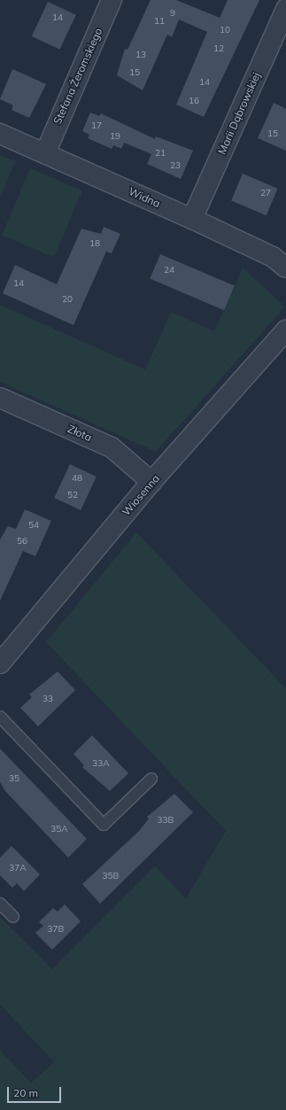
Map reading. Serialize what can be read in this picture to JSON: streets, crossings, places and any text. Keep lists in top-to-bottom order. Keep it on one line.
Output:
{"streets":{"street":["Stefana Żeromskiego","Marii Dąbrowskiej","Widna","Złota","Wiosenna"]},"crossings":[["Stefana Żeromskiego","Widna"],["Marii Dąbrowskiej","Widna"],["Złota","Wiosenna"]],"house_numbers":["9","14","11","10","12","13","15","14","16","17","15","19","21","23","27","18","24","14","20","48","52","54","56","33","33A","35","33B","35A","37A","35B","37B"],"scale_bar":"20 m"}
